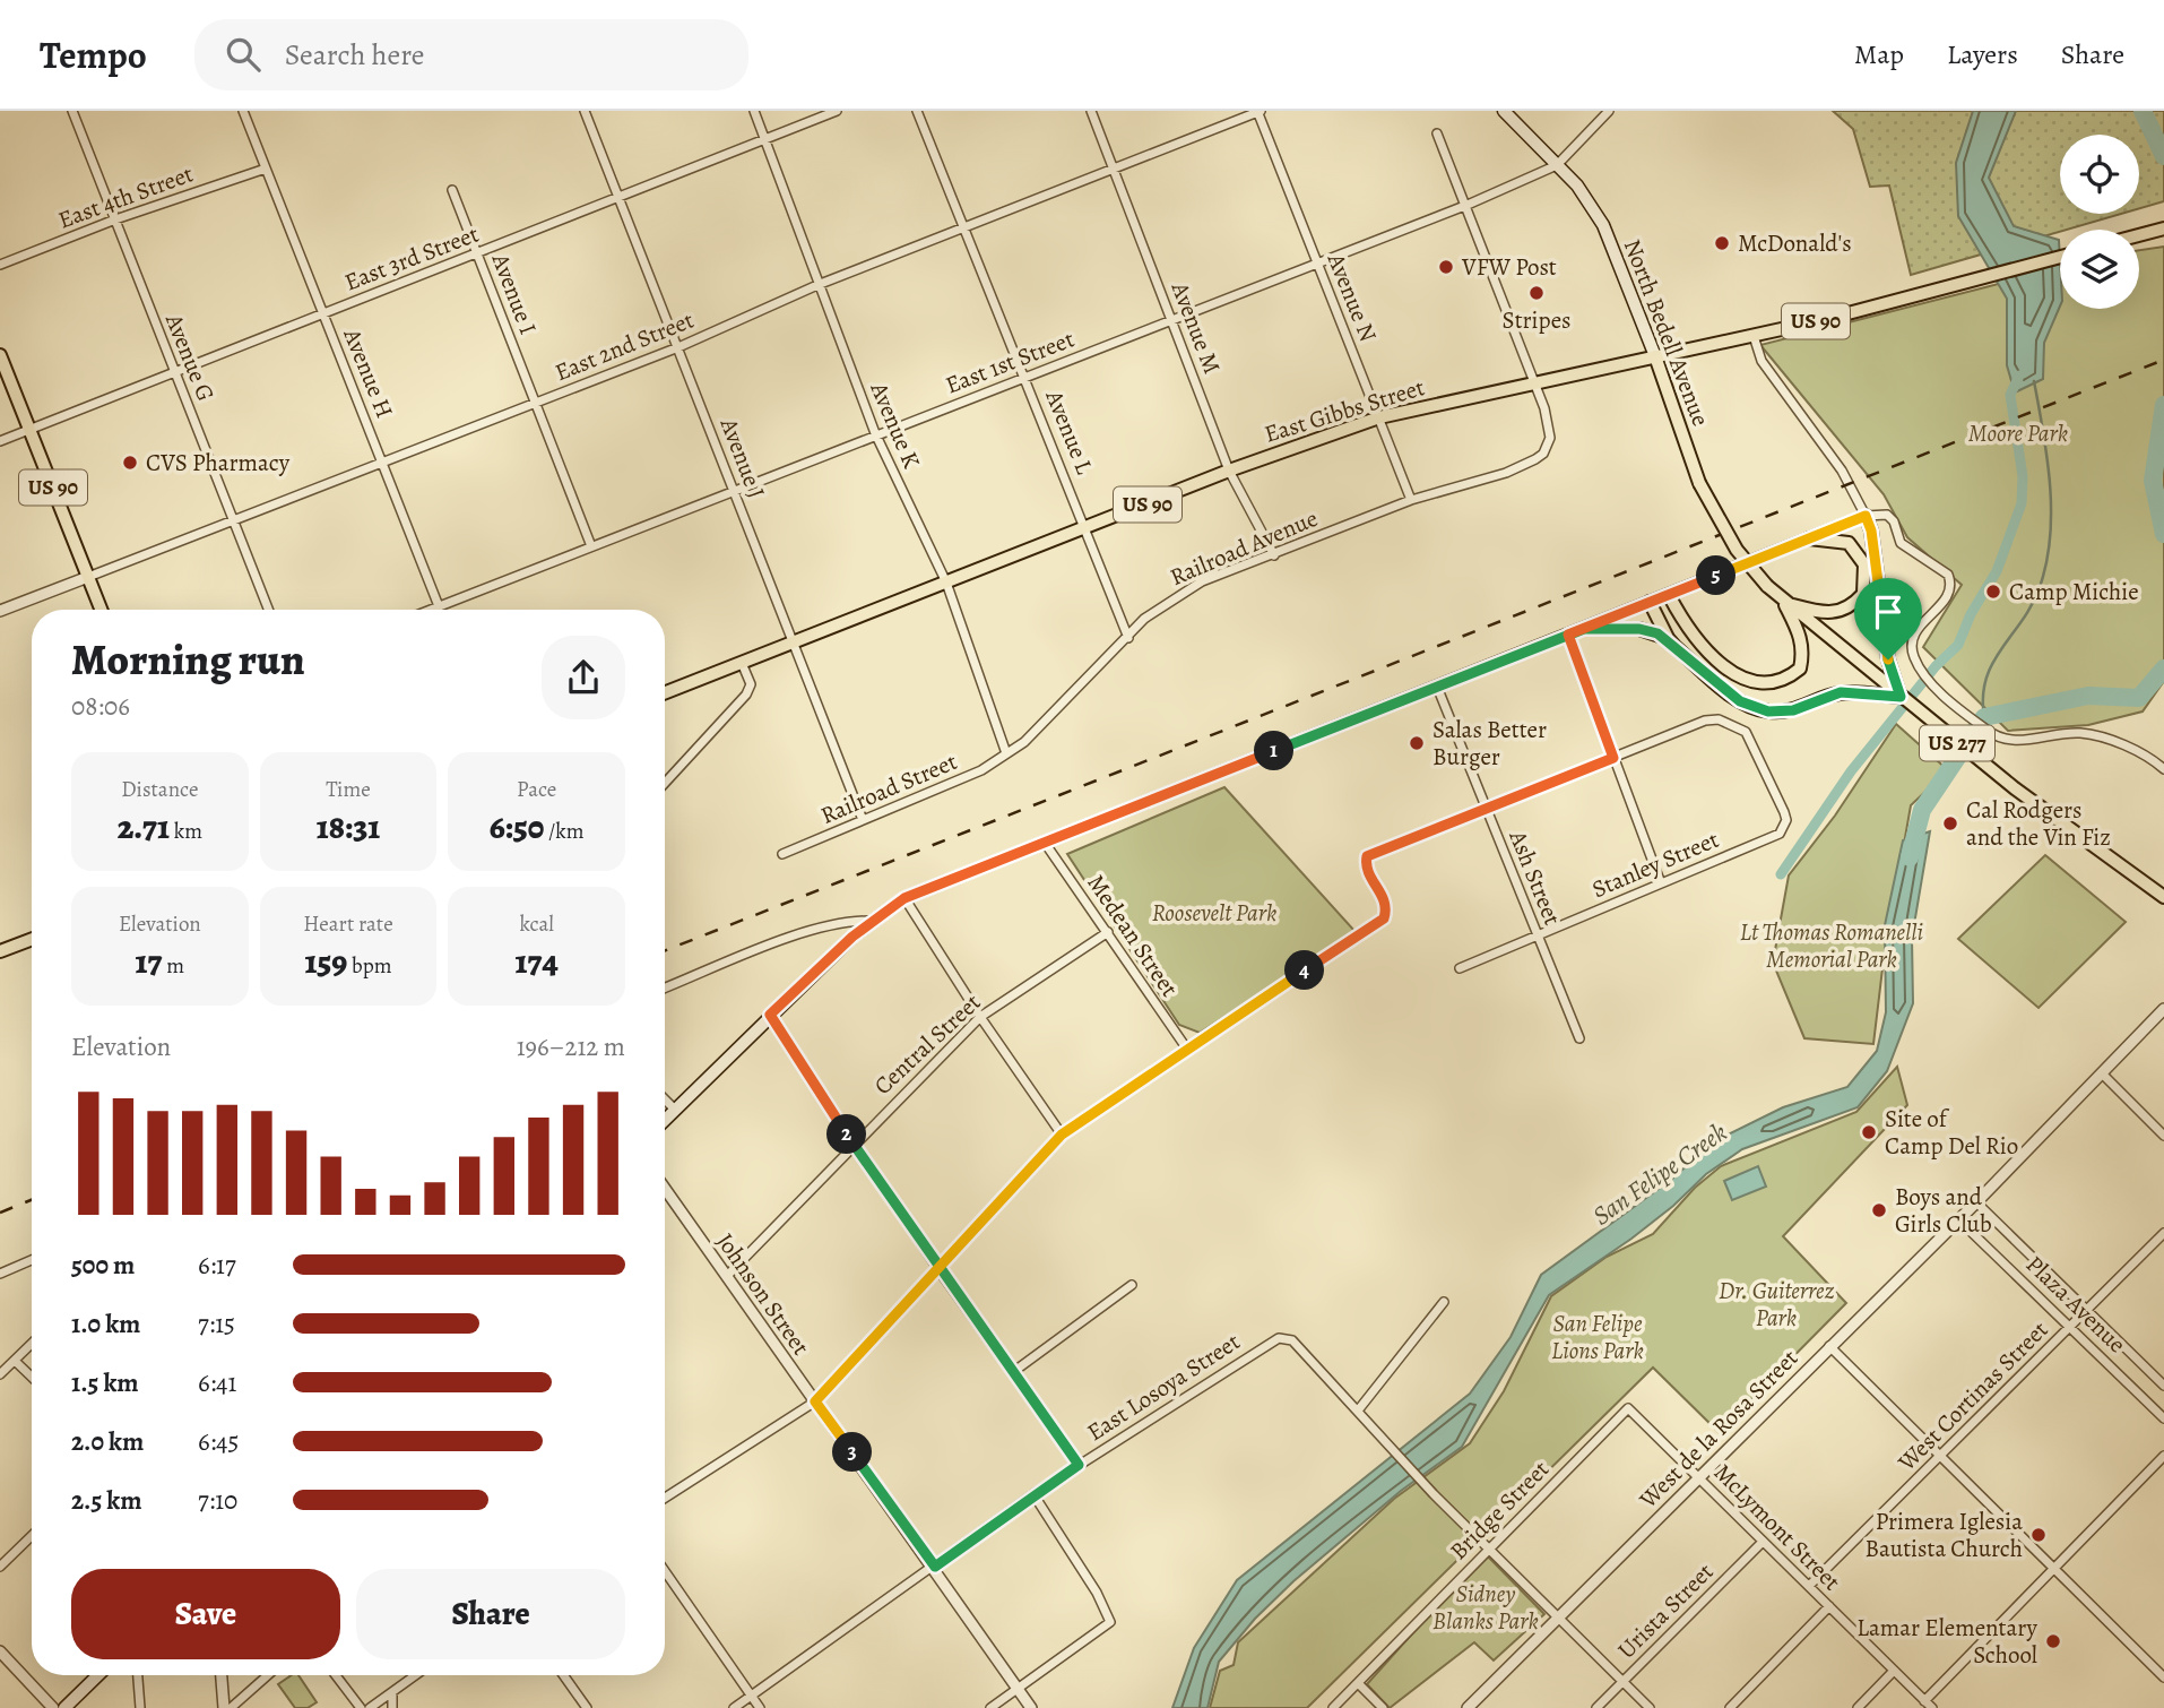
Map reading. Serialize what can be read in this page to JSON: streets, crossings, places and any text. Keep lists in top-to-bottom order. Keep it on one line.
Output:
{"streets":{"main road":["US 90","North Bedell Avenue","East Gibbs Street","US 277"],"street":["East 4th Street","East 3rd Street","Avenue I","Avenue N","Avenue M","East 2nd Street","Avenue G","East 1st Street","Avenue H","Avenue K","Avenue L","Avenue J","Railroad Avenue","Railroad Street","Stanley Street","Ash Street","Medean Street","Central Street","Johnson Street","Plaza Avenue","East Losoya Street","West Cortinas Street","West de la Rosa Street","Bridge Street","McLymont Street","Urista Street"]},"crossings":[["East 4th Street","Avenue G"],["East 4th Street","Avenue H"],["East 3rd Street","Avenue I"],["East 3rd Street","US 90"],["East 3rd Street","Avenue G"],["East 3rd Street","Avenue H"],["East 3rd Street","Avenue K"],["East 3rd Street","Avenue J"],["Avenue I","East 2nd Street"],["Avenue I","East 1st Street"],["Avenue N","East 2nd Street"],["Avenue N","East 1st Street"],["Avenue N","East Gibbs Street"],["Avenue N","Railroad Avenue"],["US 90","East 2nd Street"],["Avenue M","East 2nd Street"],["Avenue M","East 1st Street"],["Avenue M","East Gibbs Street"],["Avenue M","Railroad Avenue"],["North Bedell Avenue","East 1st Street"],["North Bedell Avenue","East Gibbs Street"],["North Bedell Avenue","US 277"],["East 2nd Street","Avenue G"],["East 2nd Street","Avenue H"],["East 2nd Street","Avenue K"],["East 2nd Street","Avenue L"],["East 2nd Street","Avenue J"],["East 1st Street","Avenue H"],["East 1st Street","Avenue K"],["East 1st Street","Avenue L"],["East 1st Street","Avenue J"],["East Gibbs Street","Avenue K"],["East Gibbs Street","Avenue L"],["East Gibbs Street","Avenue J"],["East Gibbs Street","Railroad Avenue"],["Avenue K","Railroad Avenue"],["Avenue K","Railroad Street"],["Avenue L","Railroad Avenue"],["Avenue J","Railroad Street"],["Railroad Avenue","Railroad Street"],["Stanley Street","Ash Street"],["Medean Street","Central Street"],["Central Street","Johnson Street"],["Johnson Street","East Losoya Street"],["Plaza Avenue","West Cortinas Street"],["Plaza Avenue","West de la Rosa Street"],["East Losoya Street","West de la Rosa Street"],["East Losoya Street","Bridge Street"],["East Losoya Street","Urista Street"],["West Cortinas Street","McLymont Street"],["West de la Rosa Street","McLymont Street"],["Bridge Street","McLymont Street"],["McLymont Street","Urista Street"]],"water":["San Felipe Creek"],"parks":["Moore Park","Roosevelt Park","Lt Thomas Romanelli Memorial Park","Dr. Guiterrez Park","San Felipe Lions Park","Sidney Blanks Park"],"places":["McDonald's","VFW Post","Stripes","CVS Pharmacy","Camp Michie","Salas Better Burger","Cal Rodgers and the Vin Fiz","Site of Camp Del Rio","Boys and Girls Club","Primera Iglesia Bautista Church","Lamar Elementary School"],"page":{"header":"Tempo","search":"Search here","nav":["Map","Layers","Share"],"pins":["5","1","4","2","3"],"heading":["Morning run","08:06"],"stats":[["Distance","2.71 km"],["Time","18:31"],["Pace","6:50 /km"],["Elevation","17 m"],["Heart rate","159 bpm"],["kcal","174"]],"chart":["Elevation","196–212 m"],"list":[{"name":"500 m","note":"6:17"},{"name":"1.0 km","note":"7:15"},{"name":"1.5 km","note":"6:41"},{"name":"2.0 km","note":"6:45"},{"name":"2.5 km","note":"7:10"}],"buttons":["Save","Share"]}}
